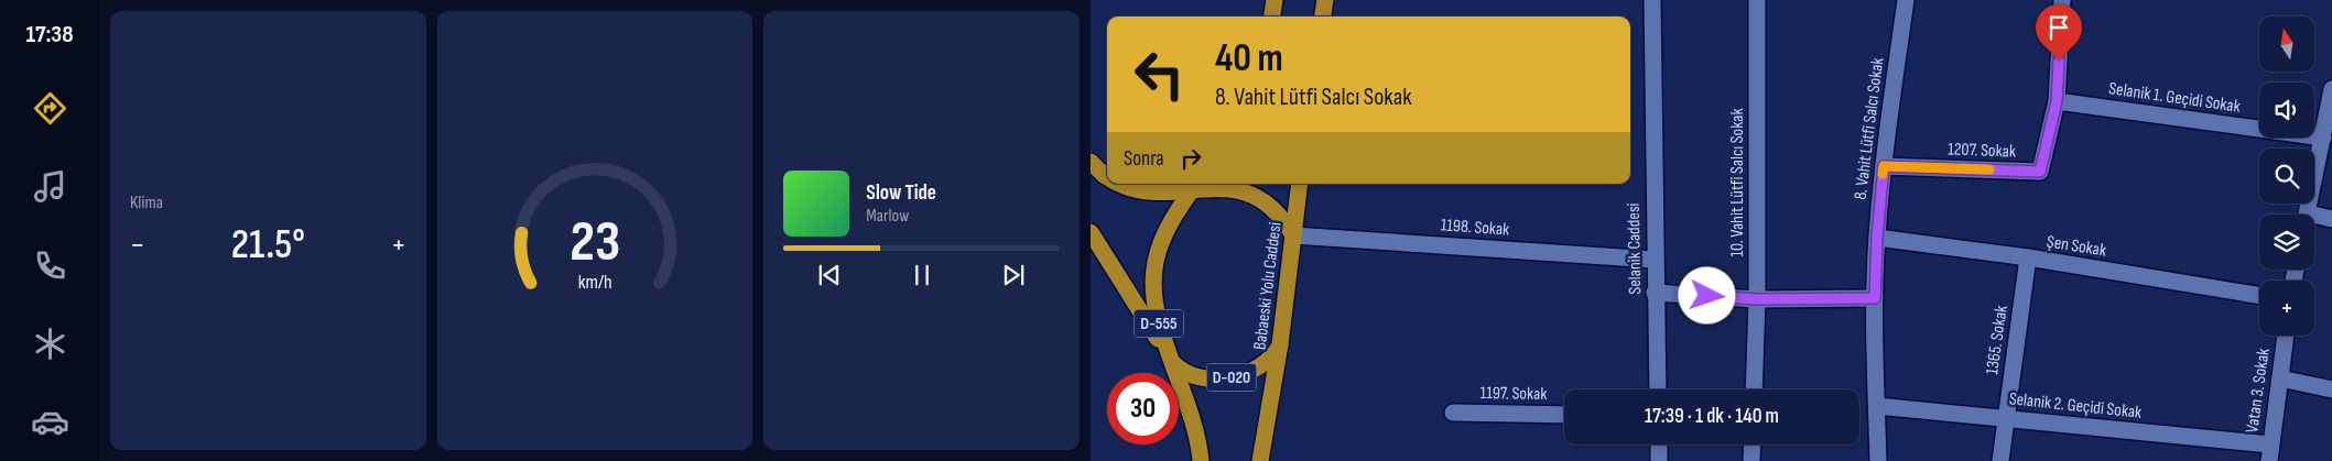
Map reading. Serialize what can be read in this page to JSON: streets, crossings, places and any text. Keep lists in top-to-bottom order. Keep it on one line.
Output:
{"streets":{"highway":["Babaeski Yolu Caddesi","D-555","D-020"],"street":["Selanik 1. Geçidi Sokak","8. Vahit Lütfi Salcı Sokak","1207. Sokak","10. Vahit Lütfi Salcı Sokak","1198. Sokak","Şen Sokak","Selanik Caddesi","1365. Sokak","Vatan 3. Sokak","1197. Sokak","Selanik 2. Geçidi Sokak"]},"crossings":[["Selanik 1. Geçidi Sokak","1207. Sokak"],["8. Vahit Lütfi Salcı Sokak","1207. Sokak"],["8. Vahit Lütfi Salcı Sokak","Şen Sokak"],["8. Vahit Lütfi Salcı Sokak","Selanik 2. Geçidi Sokak"],["1198. Sokak","Selanik Caddesi"],["1198. Sokak","Babaeski Yolu Caddesi"],["1198. Sokak","D-555"],["1198. Sokak","D-020"],["Şen Sokak","1365. Sokak"],["Babaeski Yolu Caddesi","D-555"],["Babaeski Yolu Caddesi","D-020"],["D-555","D-020"],["1365. Sokak","Selanik 2. Geçidi Sokak"],["Vatan 3. Sokak","Selanik 2. Geçidi Sokak"]],"north":"top","page":{"tabs":"17:38","tile":"Klima","map_buttons":"+","turn":["40 m","8. Vahit Lütfi Salcı Sokak"],"then":"Sonra","song":["Slow Tide","Marlow"],"heat":["−","21.5°","+"],"limit":"30","trip":"17:39 · 1 dk · 140 m","gauge":["23","km/h"]}}
